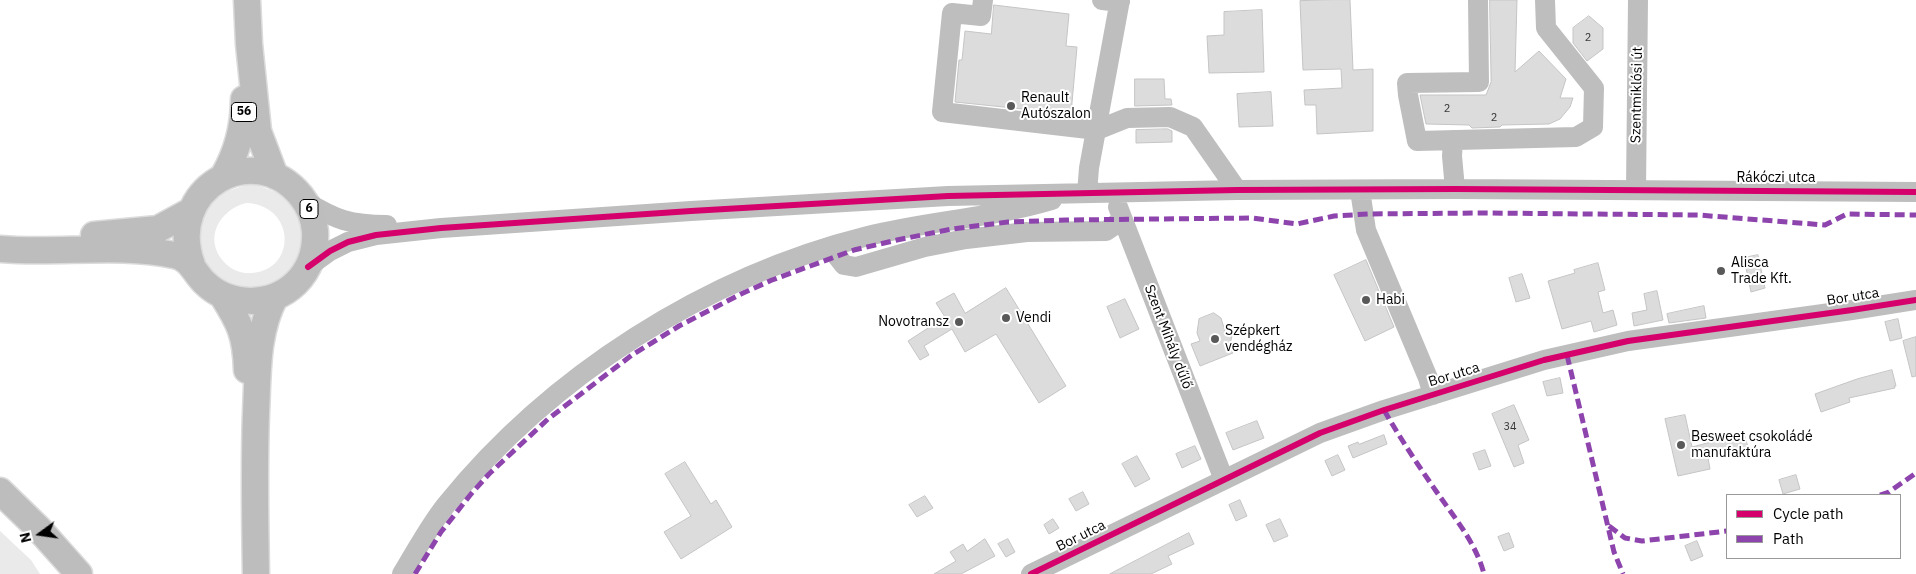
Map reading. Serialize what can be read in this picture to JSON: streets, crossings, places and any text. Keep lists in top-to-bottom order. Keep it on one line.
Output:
{"streets":{"main road":["56","6"],"street":["Szentmiklósi út","Rákóczi utca","Bor utca","Szent Mihály dűlő"]},"crossings":[["Szentmiklósi út","Rákóczi utca"],["56","6"],["Rákóczi utca","Szent Mihály dűlő"],["Bor utca","Szent Mihály dűlő"]],"places":["Renault Autószalon","Alisca Trade Kft.","Habi","Vendi","Novotransz","Szépkert vendégház","Besweet csokoládé manufaktúra"],"house_numbers":["2","2","2","34"],"legend":["Cycle path","Path"],"north":"left"}
